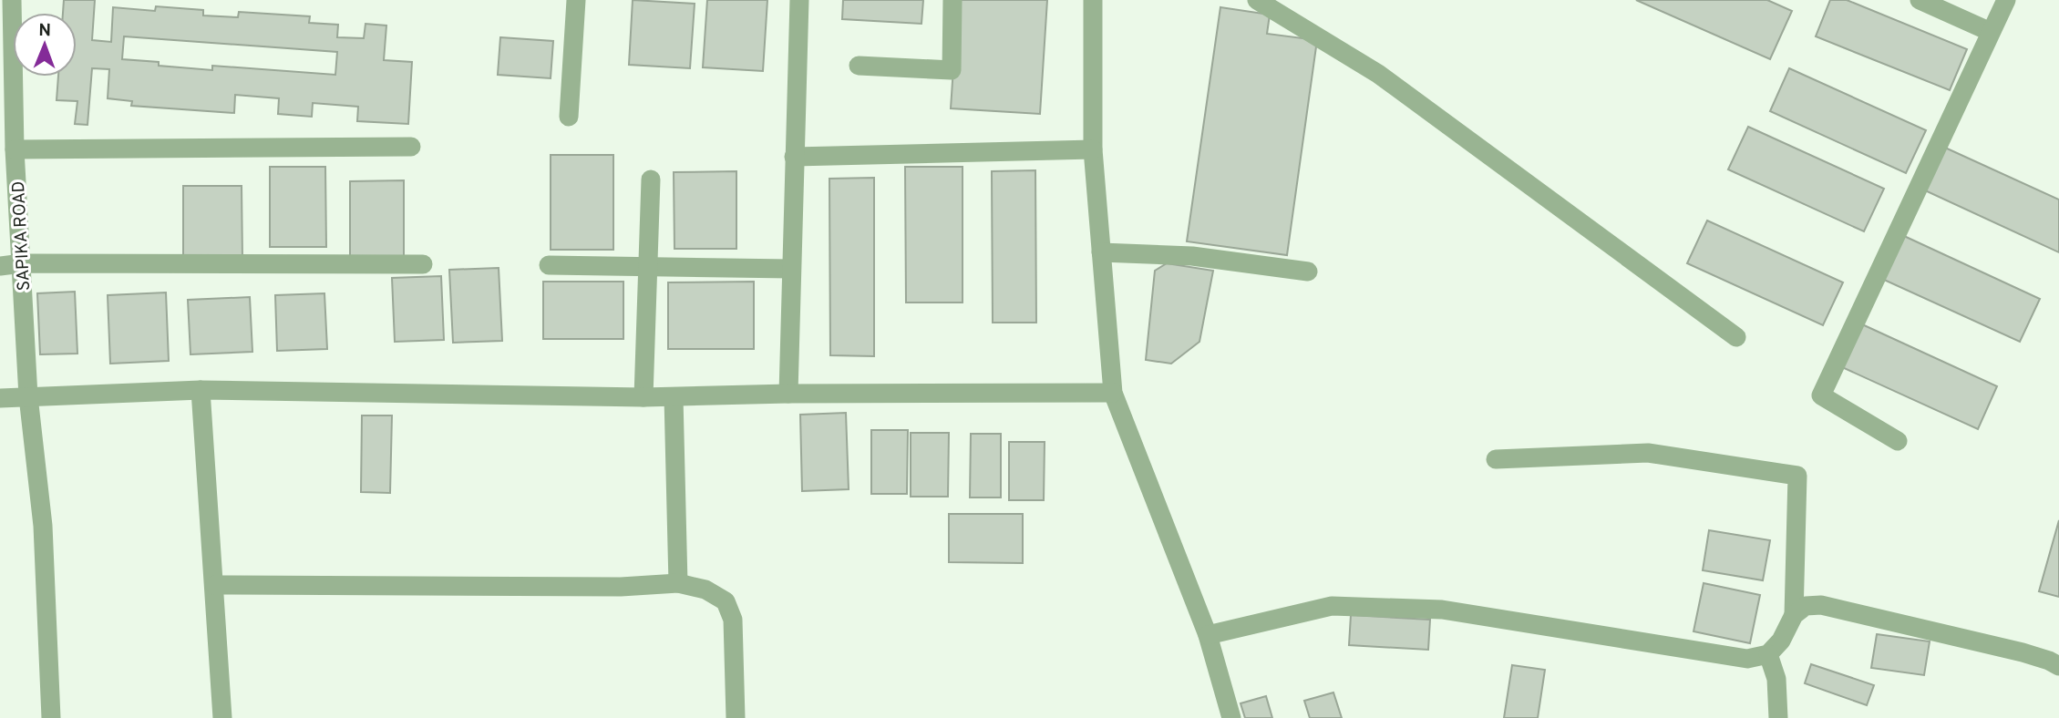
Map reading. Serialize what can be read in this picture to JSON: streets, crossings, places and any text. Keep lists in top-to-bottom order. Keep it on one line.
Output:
{"streets":{"street":["SAPIKA ROAD"]},"north":"top"}
